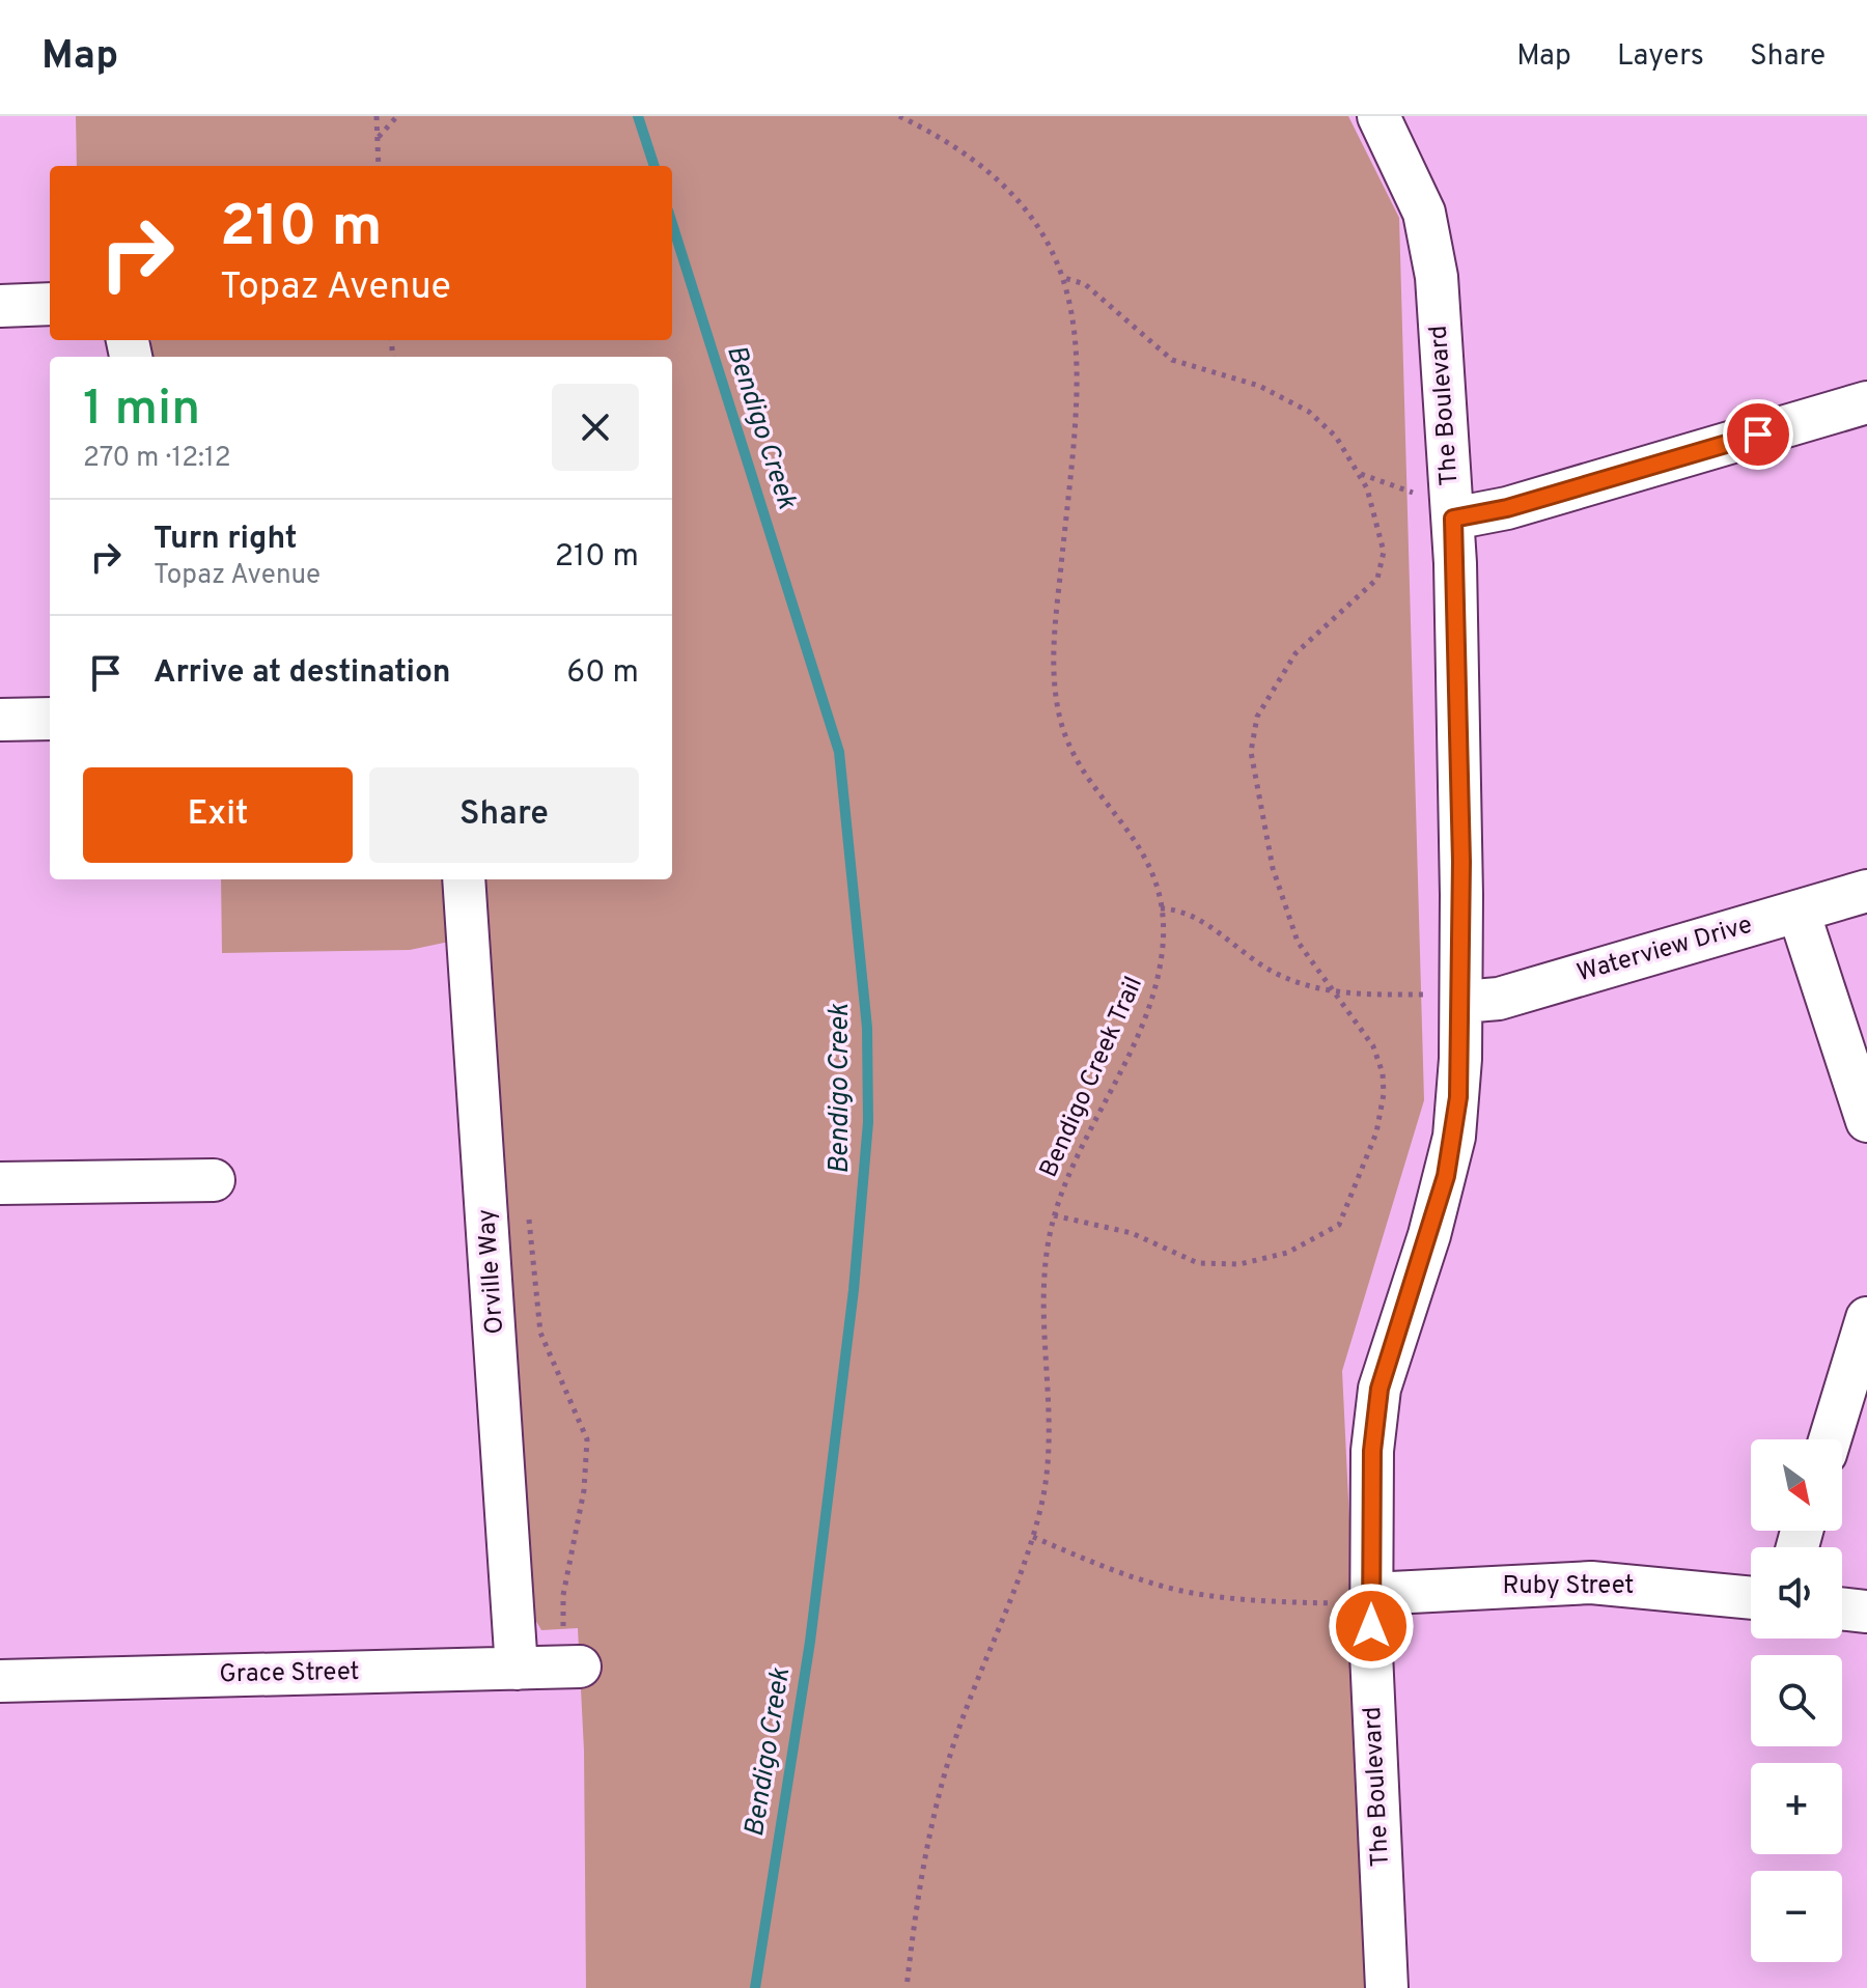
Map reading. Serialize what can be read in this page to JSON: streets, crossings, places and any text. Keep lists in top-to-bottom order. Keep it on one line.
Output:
{"streets":{"street":["The Boulevard","Waterview Drive","Orville Way","Ruby Street","Grace Street"],"path":["Bendigo Creek Trail"]},"crossings":[["The Boulevard","Waterview Drive"],["The Boulevard","Ruby Street"],["Orville Way","Grace Street"]],"water":["Bendigo Creek"],"north":"bottom right","page":{"header":"Map","nav":["Map","Layers","Share"],"turn":["210 m","Topaz Avenue"],"heading":["1 min","270 m · 12:12"],"list":[{"name":"Turn right","note":"Topaz Avenue","value":"210 m"},{"name":"Arrive at destination","value":"60 m"}],"buttons":["Exit","Share"],"map_buttons":["+","−"]}}
